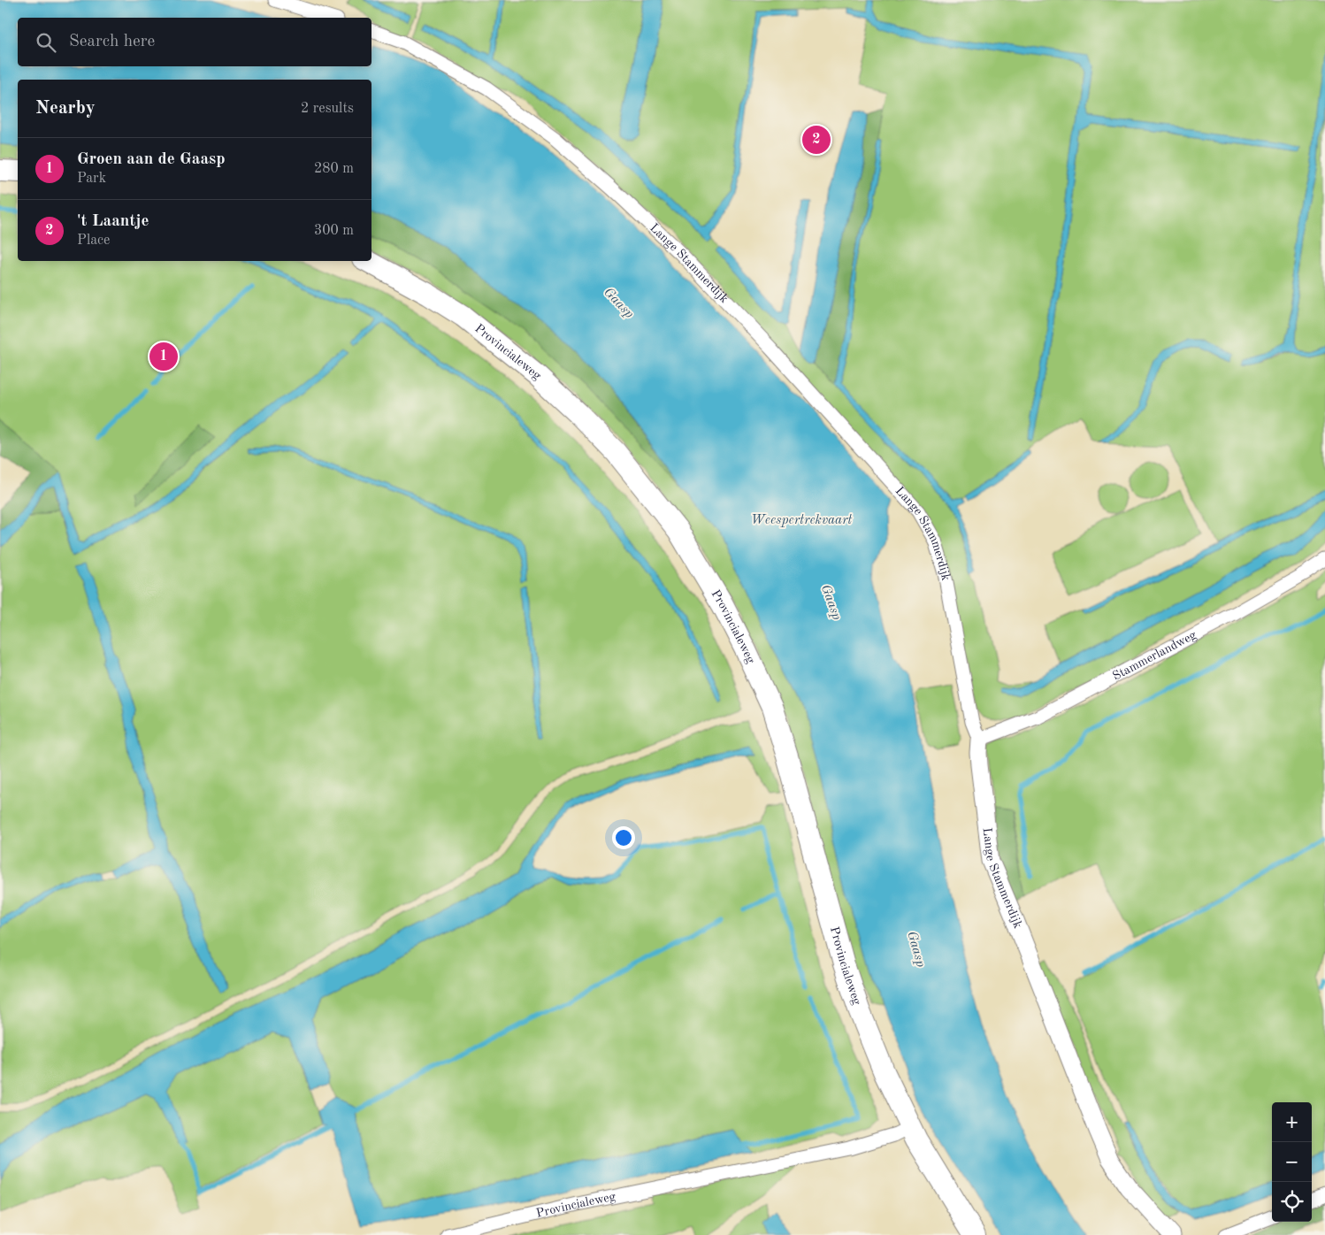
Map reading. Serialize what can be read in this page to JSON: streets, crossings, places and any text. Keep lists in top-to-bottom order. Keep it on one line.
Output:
{"streets":{"main road":["Provincialeweg"],"street":["Lange Stammerdijk","Stammerlandweg"]},"crossings":[["Lange Stammerdijk","Stammerlandweg"]],"water":["Gaasp","Weespertrekvaart"],"page":{"search":"Search here","heading":["Nearby","2 results"],"pins":["2","1"],"list":[{"mark":"1","name":"Groen aan de Gaasp","note":"Park","value":"280 m"},{"mark":"2","name":"'t Laantje","note":"Place","value":"300 m"}],"map_buttons":["+","−"]}}
